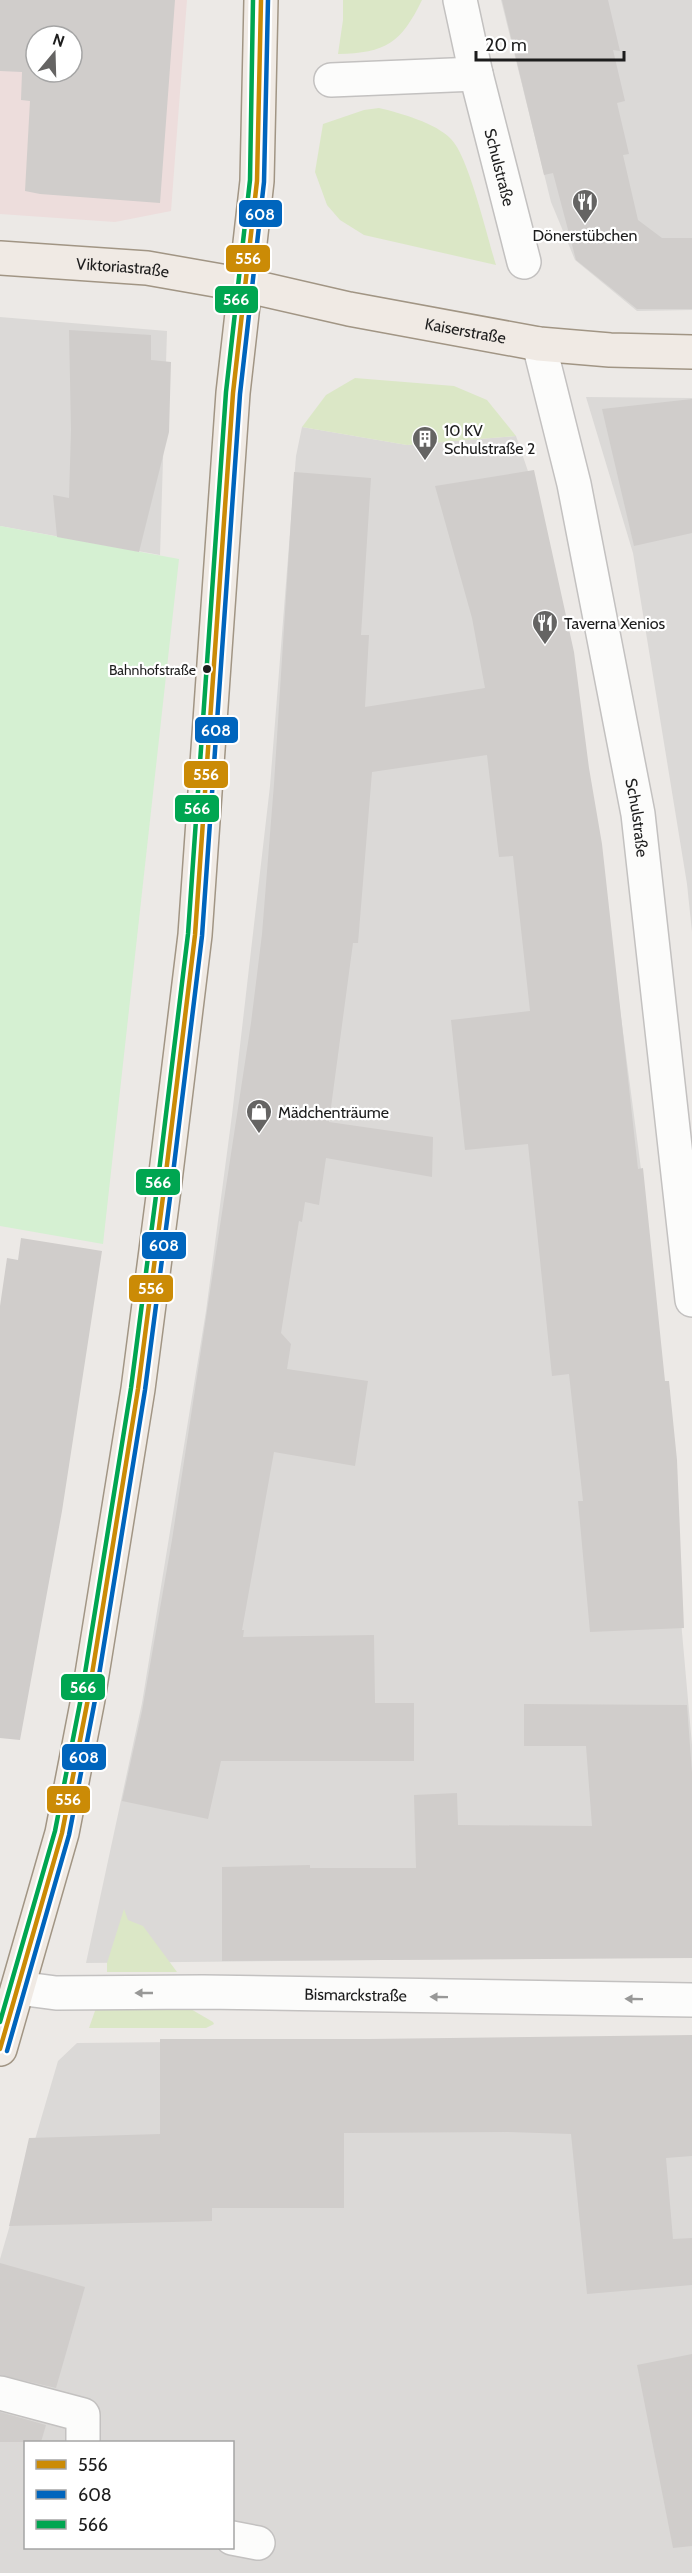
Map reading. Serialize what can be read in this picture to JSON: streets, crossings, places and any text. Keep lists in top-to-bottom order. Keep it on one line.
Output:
{"streets":{"main road":["Viktoriastraße","Kaiserstraße"],"street":["Schulstraße","Bismarckstraße"]},"crossings":[["Schulstraße","Kaiserstraße"],["Viktoriastraße","Kaiserstraße"]],"one_way":["Bismarckstraße"],"places":{"restaurant":["Dönerstübchen","Taverna Xenios"],"building":["10 KV Schulstraße 2"],"other":["Bahnhofstraße"],"shop":["Mädchenträume"]},"lines":["transit line 556","transit line 608","transit line 566"],"legend":["556","608","566"],"scale_bar":"20 m","north":"top"}
